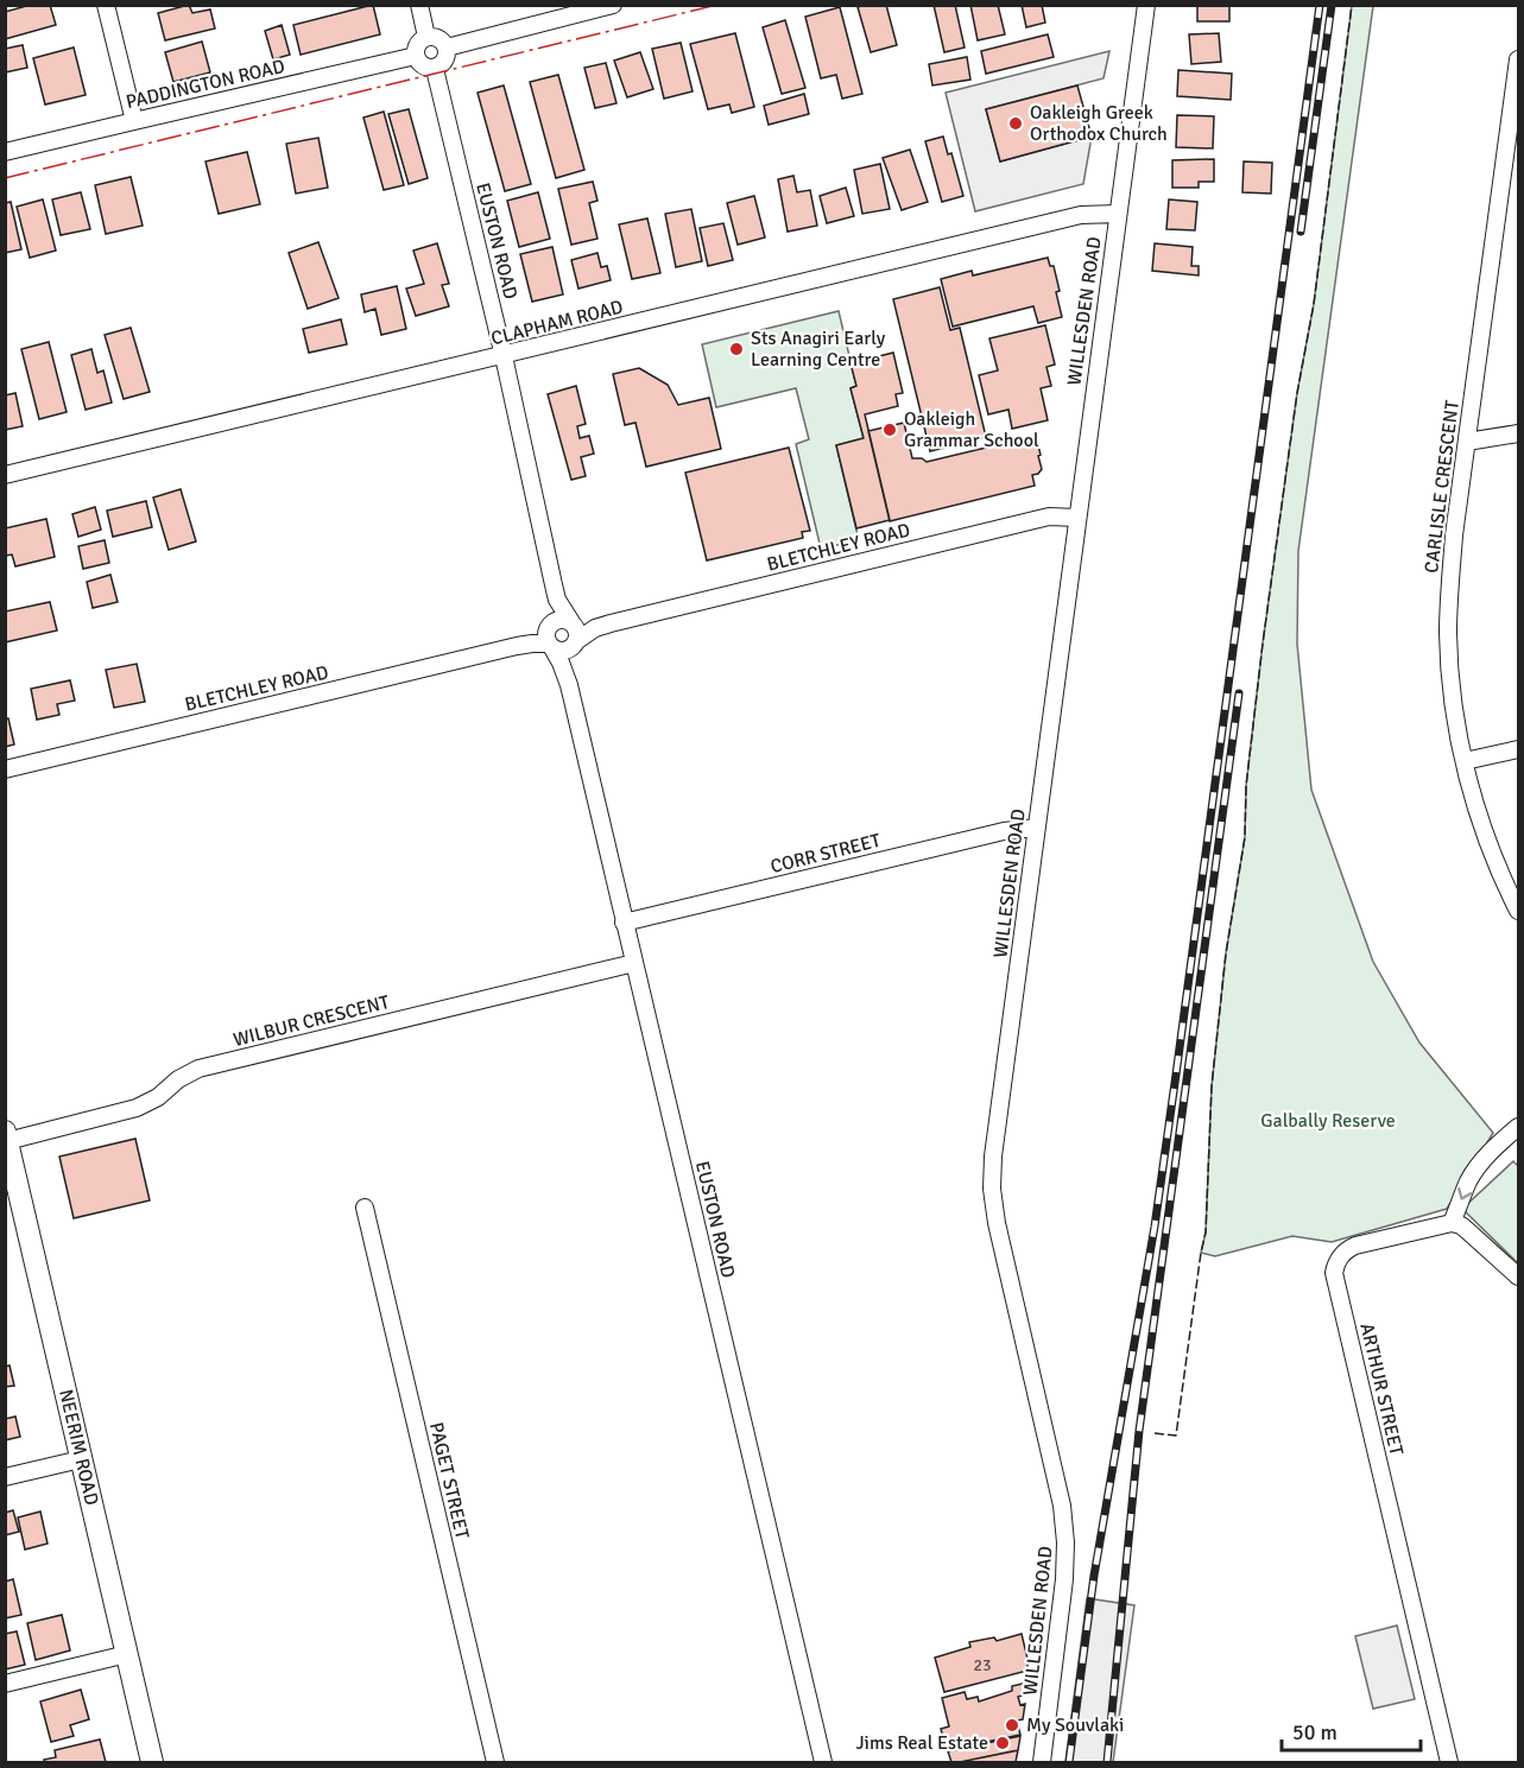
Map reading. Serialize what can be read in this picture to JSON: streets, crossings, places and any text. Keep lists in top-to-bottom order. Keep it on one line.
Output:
{"streets":{"street":["PADDINGTON ROAD","EUSTON ROAD","WILLESDEN ROAD","CLAPHAM ROAD","CARLISLE CRESCENT","BLETCHLEY ROAD","CORR STREET","WILBUR CRESCENT","ARTHUR STREET","NEERIM ROAD","PAGET STREET"]},"crossings":[["PADDINGTON ROAD","EUSTON ROAD"],["EUSTON ROAD","CLAPHAM ROAD"],["EUSTON ROAD","BLETCHLEY ROAD"],["EUSTON ROAD","CORR STREET"],["EUSTON ROAD","WILBUR CRESCENT"],["WILLESDEN ROAD","CLAPHAM ROAD"],["WILLESDEN ROAD","BLETCHLEY ROAD"],["WILLESDEN ROAD","CORR STREET"],["WILBUR CRESCENT","NEERIM ROAD"]],"parks":["Galbally Reserve"],"places":["Oakleigh Greek Orthodox Church","Sts Anagiri Early Learning Centre","Oakleigh Grammar School","My Souvlaki","Jims Real Estate"],"house_numbers":["23"],"scale_bar":"50 m"}
